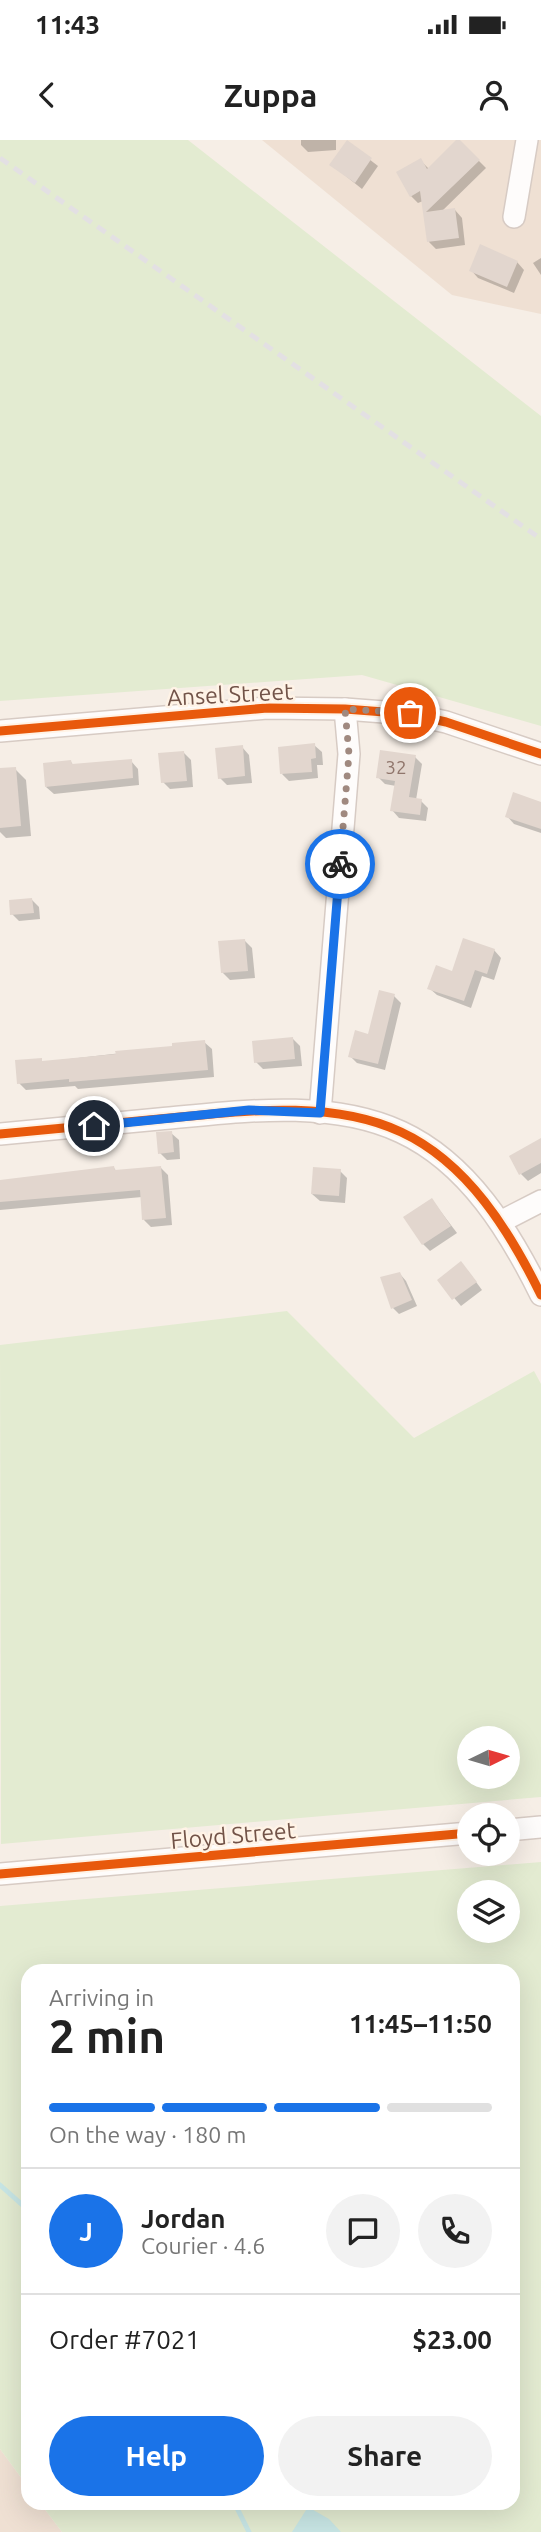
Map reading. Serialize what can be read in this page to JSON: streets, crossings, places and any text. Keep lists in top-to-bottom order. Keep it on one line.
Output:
{"streets":{"street":["Ansel Street","Floyd Street"]},"house_numbers":["32"],"north":"right","page":{"status":"11:43","header":"Zuppa","heading":["2 min","Arriving in","11:45–11:50"],"panel":["Jordan","Courier · 4.6","Order #7021","$23.00"],"bar":"On the way · 180 m","round":"J","buttons":["Help","Share"]}}
